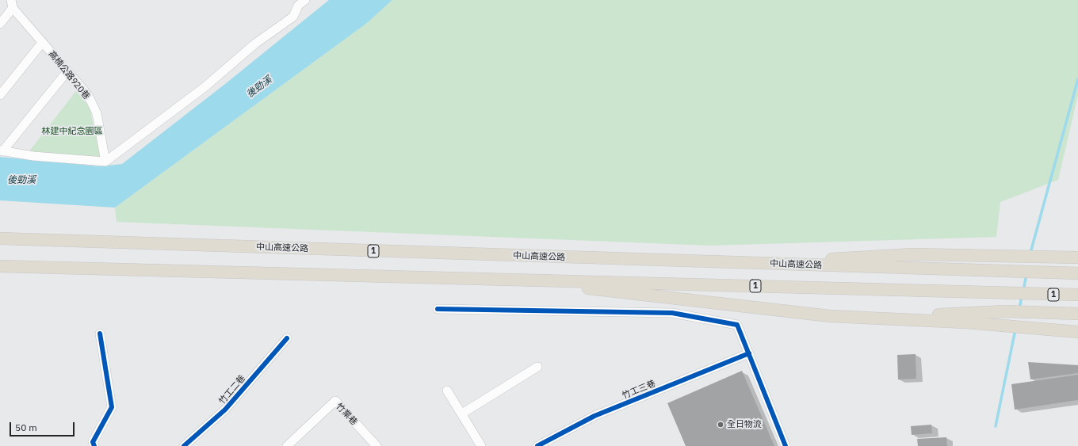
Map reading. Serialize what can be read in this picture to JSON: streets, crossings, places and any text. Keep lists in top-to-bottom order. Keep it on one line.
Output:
{"streets":{"highway":["中山高速公路","1"],"street":["高楠公路920巷","竹工二巷","竹工三巷","竹業巷"]},"water":["後勁溪"],"parks":["林建中紀念園區"],"places":["全日物流"],"scale_bar":"50 m"}
